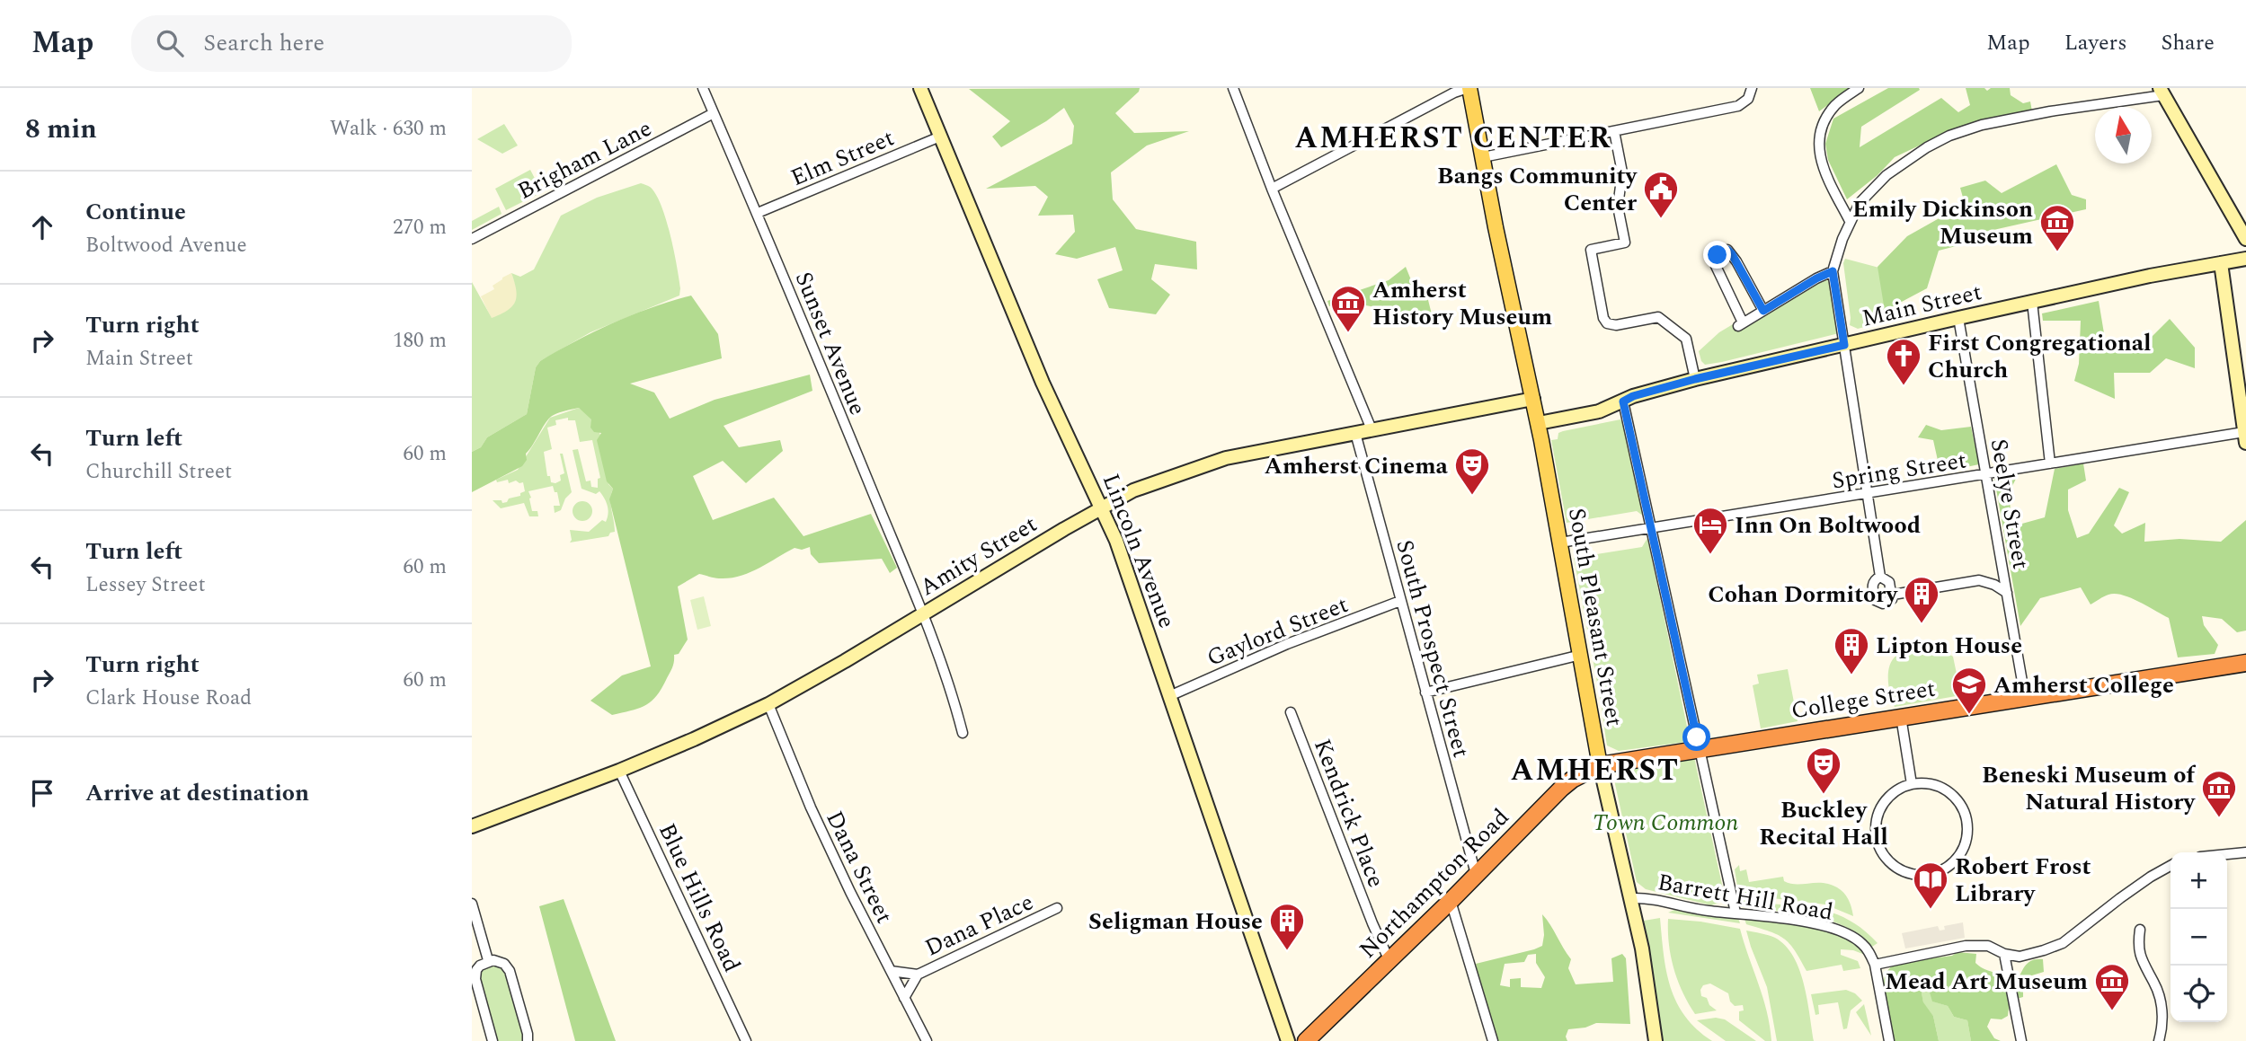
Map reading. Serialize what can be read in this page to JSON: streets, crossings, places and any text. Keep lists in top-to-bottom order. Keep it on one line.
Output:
{"streets":{"highway":["College Street","Northampton Road"],"main road":["Main Street","Lincoln Avenue","Amity Street","South Pleasant Street"],"street":["Elm Street","Brigham Lane","Sunset Avenue","Spring Street","Seelye Street","Gaylord Street","South Prospect Street","Kendrick Place","Dana Street","Barrett Hill Road","Blue Hills Road","Dana Place"]},"crossings":[["Elm Street","Sunset Avenue"],["Elm Street","Lincoln Avenue"],["Brigham Lane","Sunset Avenue"],["Main Street","Seelye Street"],["Main Street","South Pleasant Street"],["Sunset Avenue","Amity Street"],["Spring Street","Seelye Street"],["Spring Street","South Pleasant Street"],["Seelye Street","College Street"],["Lincoln Avenue","Amity Street"],["Lincoln Avenue","Gaylord Street"],["Amity Street","South Pleasant Street"],["Amity Street","South Prospect Street"],["Amity Street","Dana Street"],["Amity Street","Blue Hills Road"],["South Pleasant Street","College Street"],["South Pleasant Street","Northampton Road"],["South Pleasant Street","Barrett Hill Road"],["Gaylord Street","South Prospect Street"],["South Prospect Street","Northampton Road"],["College Street","Northampton Road"],["Kendrick Place","Northampton Road"],["Dana Street","Dana Place"]],"districts":["AMHERST CENTER","AMHERST"],"parks":["Town Common"],"places":{"public building":["Bangs Community Center"],"museum":["Emily Dickinson Museum","Amherst History Museum","Beneski Museum of Natural History","Mead Art Museum"],"church":["First Congregational Church"],"theatre":["Amherst Cinema","Buckley Recital Hall"],"hotel":["Inn On Boltwood"],"building":["Cohan Dormitory","Lipton House","Seligman House"],"school or university":["Amherst College"],"library":["Robert Frost Library"]},"north":"top","page":{"header":"Map","search":"Search here","nav":["Map","Layers","Share"],"heading":["8 min","Walk · 630 m"],"list":[["Continue","Boltwood Avenue","270 m"],["Turn right","Main Street","180 m"],["Turn left","Churchill Street","60 m"],["Turn left","Lessey Street","60 m"],["Turn right","Clark House Road","60 m"],"Arrive at destination"],"map_buttons":["+","−"]}}
